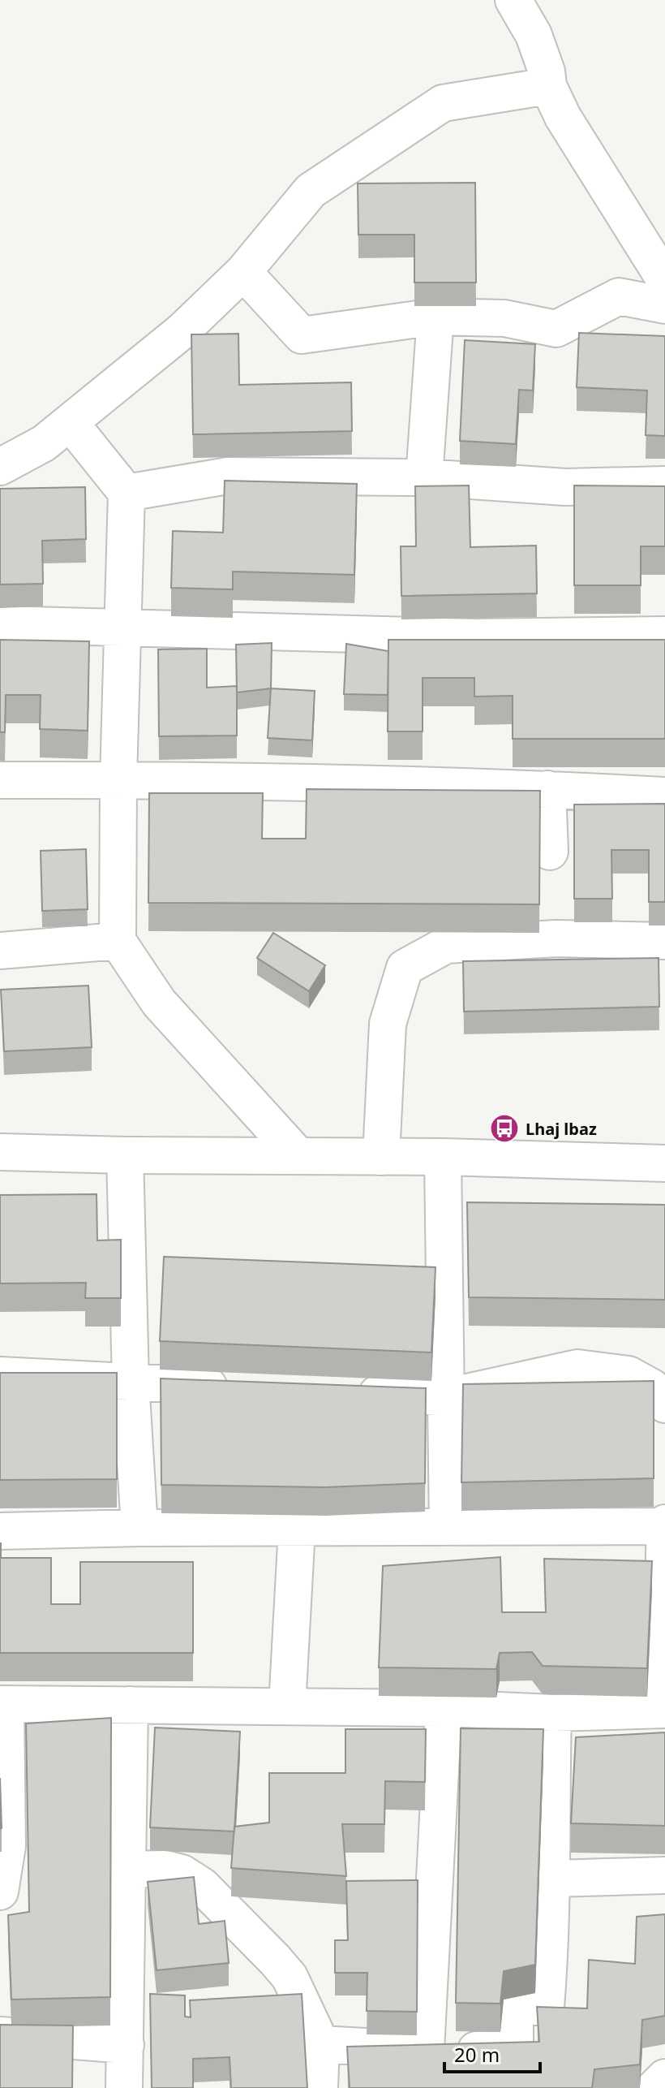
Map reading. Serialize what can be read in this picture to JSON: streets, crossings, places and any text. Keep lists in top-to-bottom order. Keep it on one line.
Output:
{"places":{"bus stop":["Lhaj lbaz"]},"scale_bar":"20 m"}
